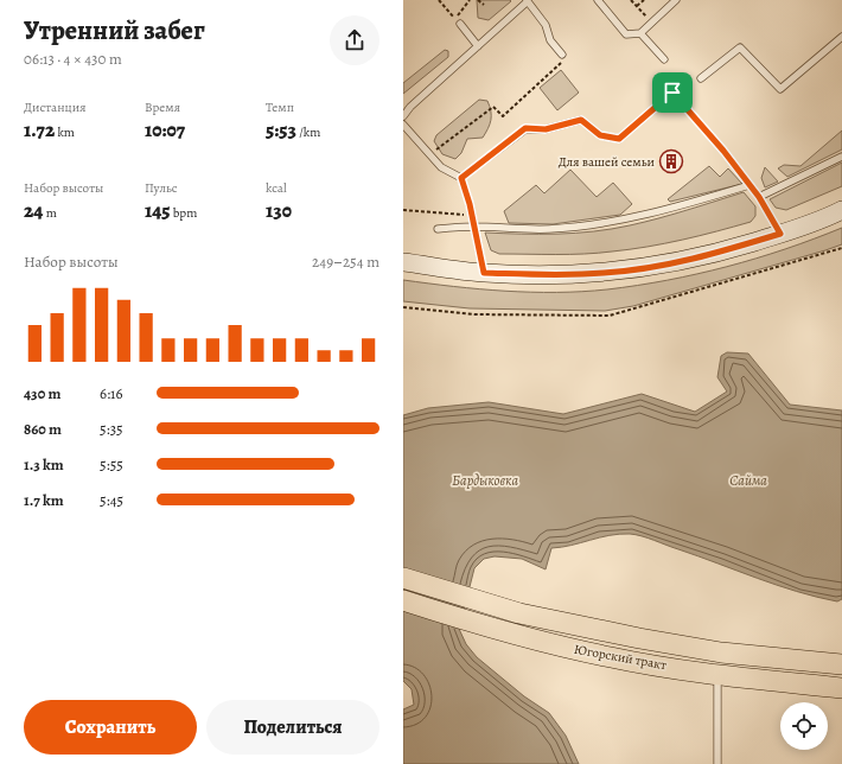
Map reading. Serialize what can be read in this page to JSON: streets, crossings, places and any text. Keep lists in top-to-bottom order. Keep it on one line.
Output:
{"streets":{"main road":["Югорский тракт"]},"water":["Бардыковка","Сайма"],"places":{"building":["Для вашей семьи"]},"page":{"heading":["Утренний забег","06:13 · 4 × 430 m"],"stats":[["Дистанция","1.72 km"],["Время","10:07"],["Темп","5:53 /km"],["Набор высоты","24 m"],["Пульс","145 bpm"],["kcal","130"]],"chart":["Набор высоты","249–254 m"],"list":[{"name":"430 m","note":"6:16"},{"name":"860 m","note":"5:35"},{"name":"1.3 km","note":"5:55"},{"name":"1.7 km","note":"5:45"}],"buttons":["Сохранить","Поделиться"]}}
